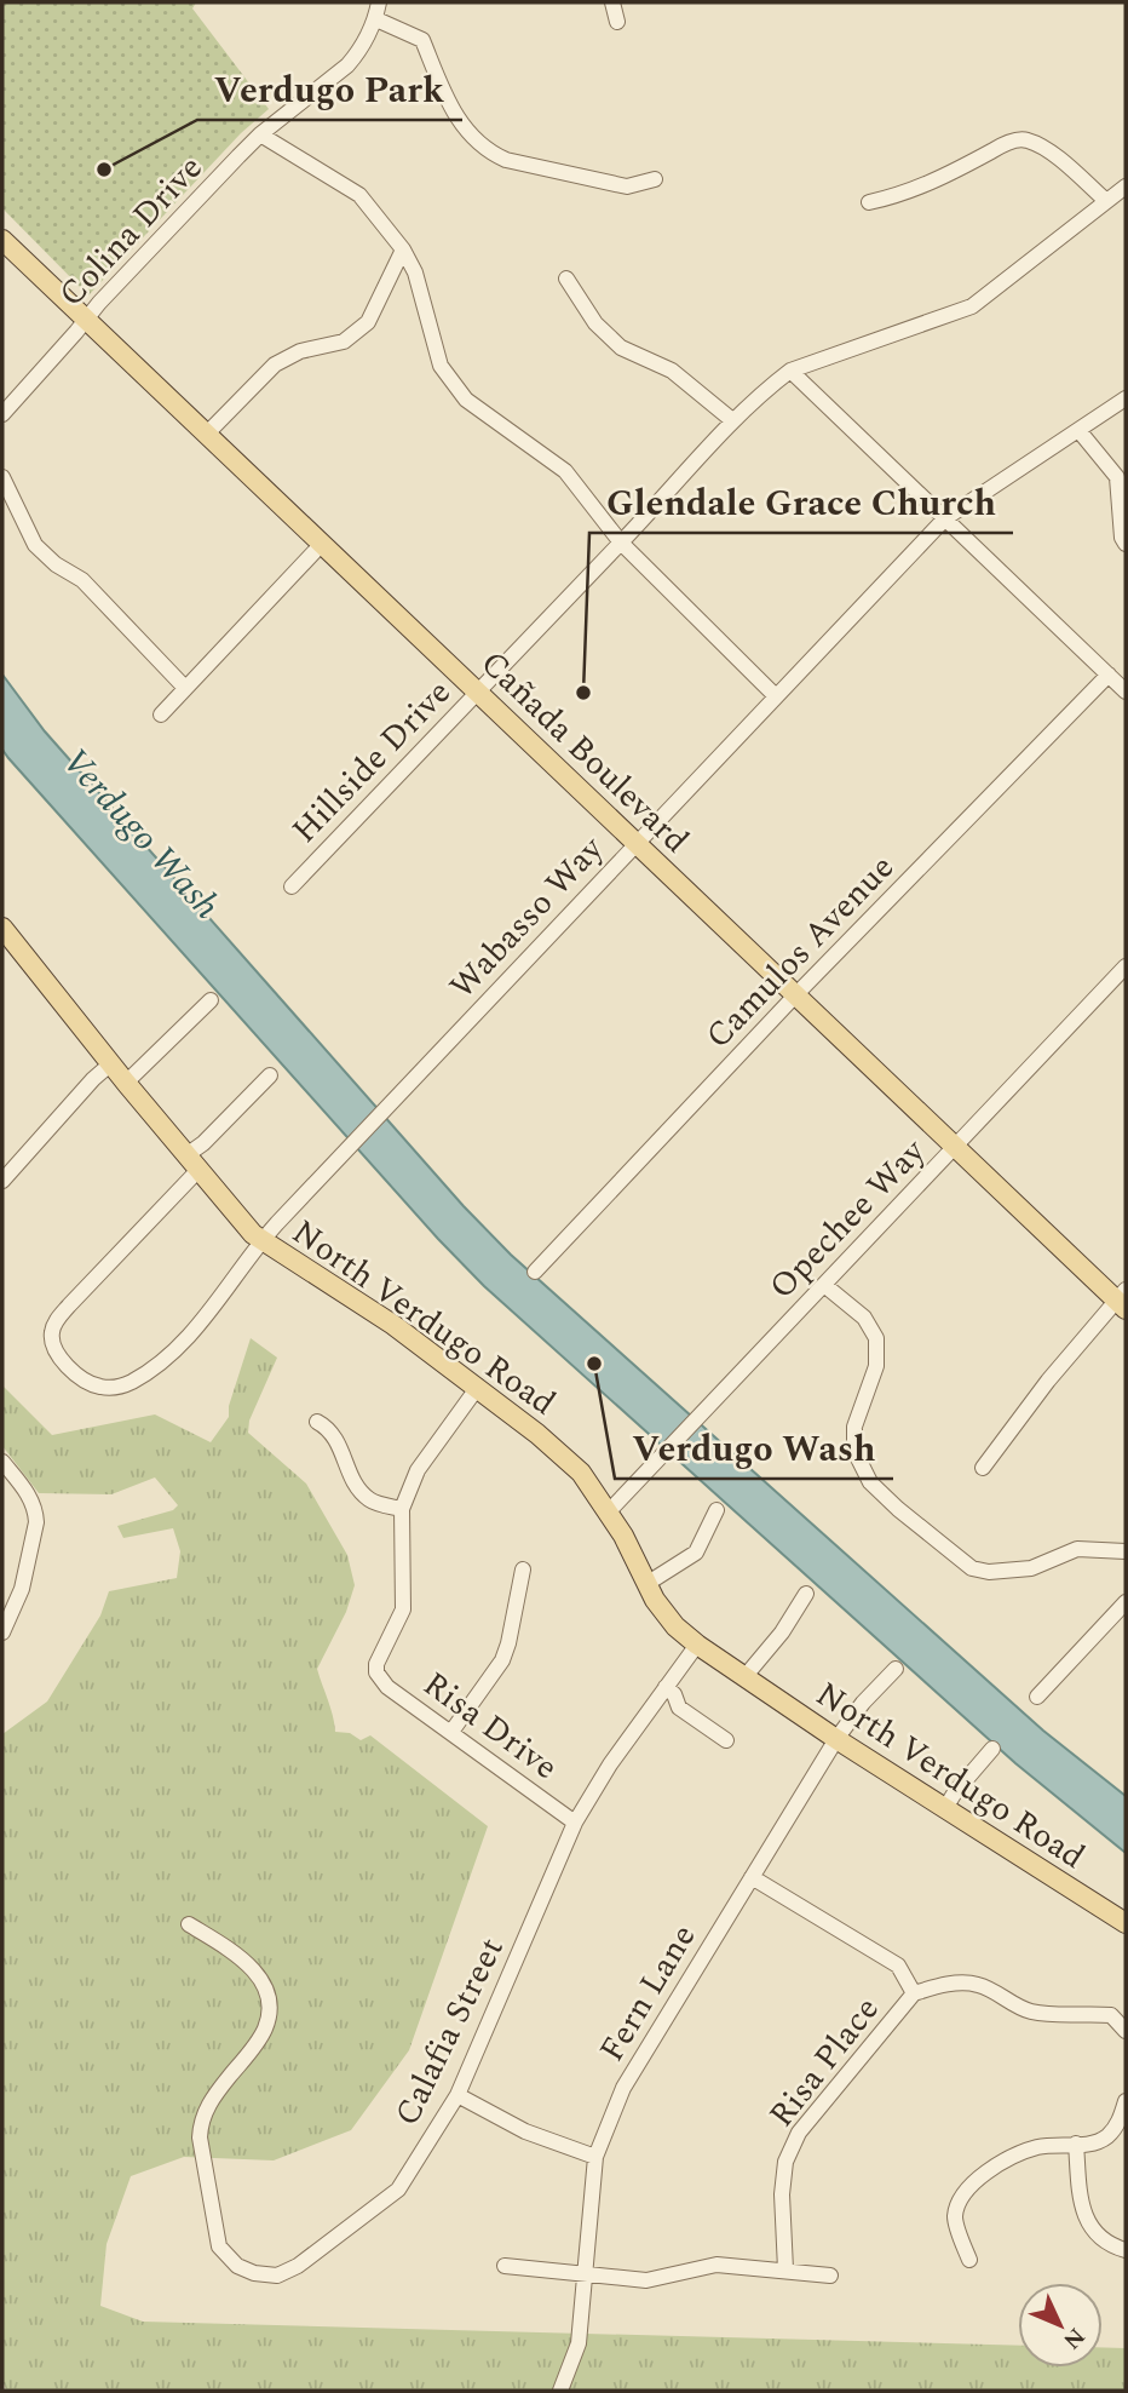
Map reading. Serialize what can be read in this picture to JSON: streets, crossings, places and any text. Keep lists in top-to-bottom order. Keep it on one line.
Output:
{"streets":{"main road":["Cañada Boulevard","North Verdugo Road"],"street":["Colina Drive","Hillside Drive","Wabasso Way","Camulos Avenue","Opechee Way","Risa Drive","Fern Lane","Calafia Street","Risa Place"]},"crossings":[["Colina Drive","Cañada Boulevard"],["Cañada Boulevard","Hillside Drive"],["Cañada Boulevard","Wabasso Way"],["Cañada Boulevard","Camulos Avenue"],["Cañada Boulevard","Opechee Way"],["Wabasso Way","North Verdugo Road"],["Opechee Way","North Verdugo Road"],["North Verdugo Road","Fern Lane"],["North Verdugo Road","Calafia Street"],["Risa Drive","Calafia Street"]],"water":["Verdugo Wash"],"places":["Verdugo Park","Glendale Grace Church","Verdugo Wash"],"north":"bottom right"}
